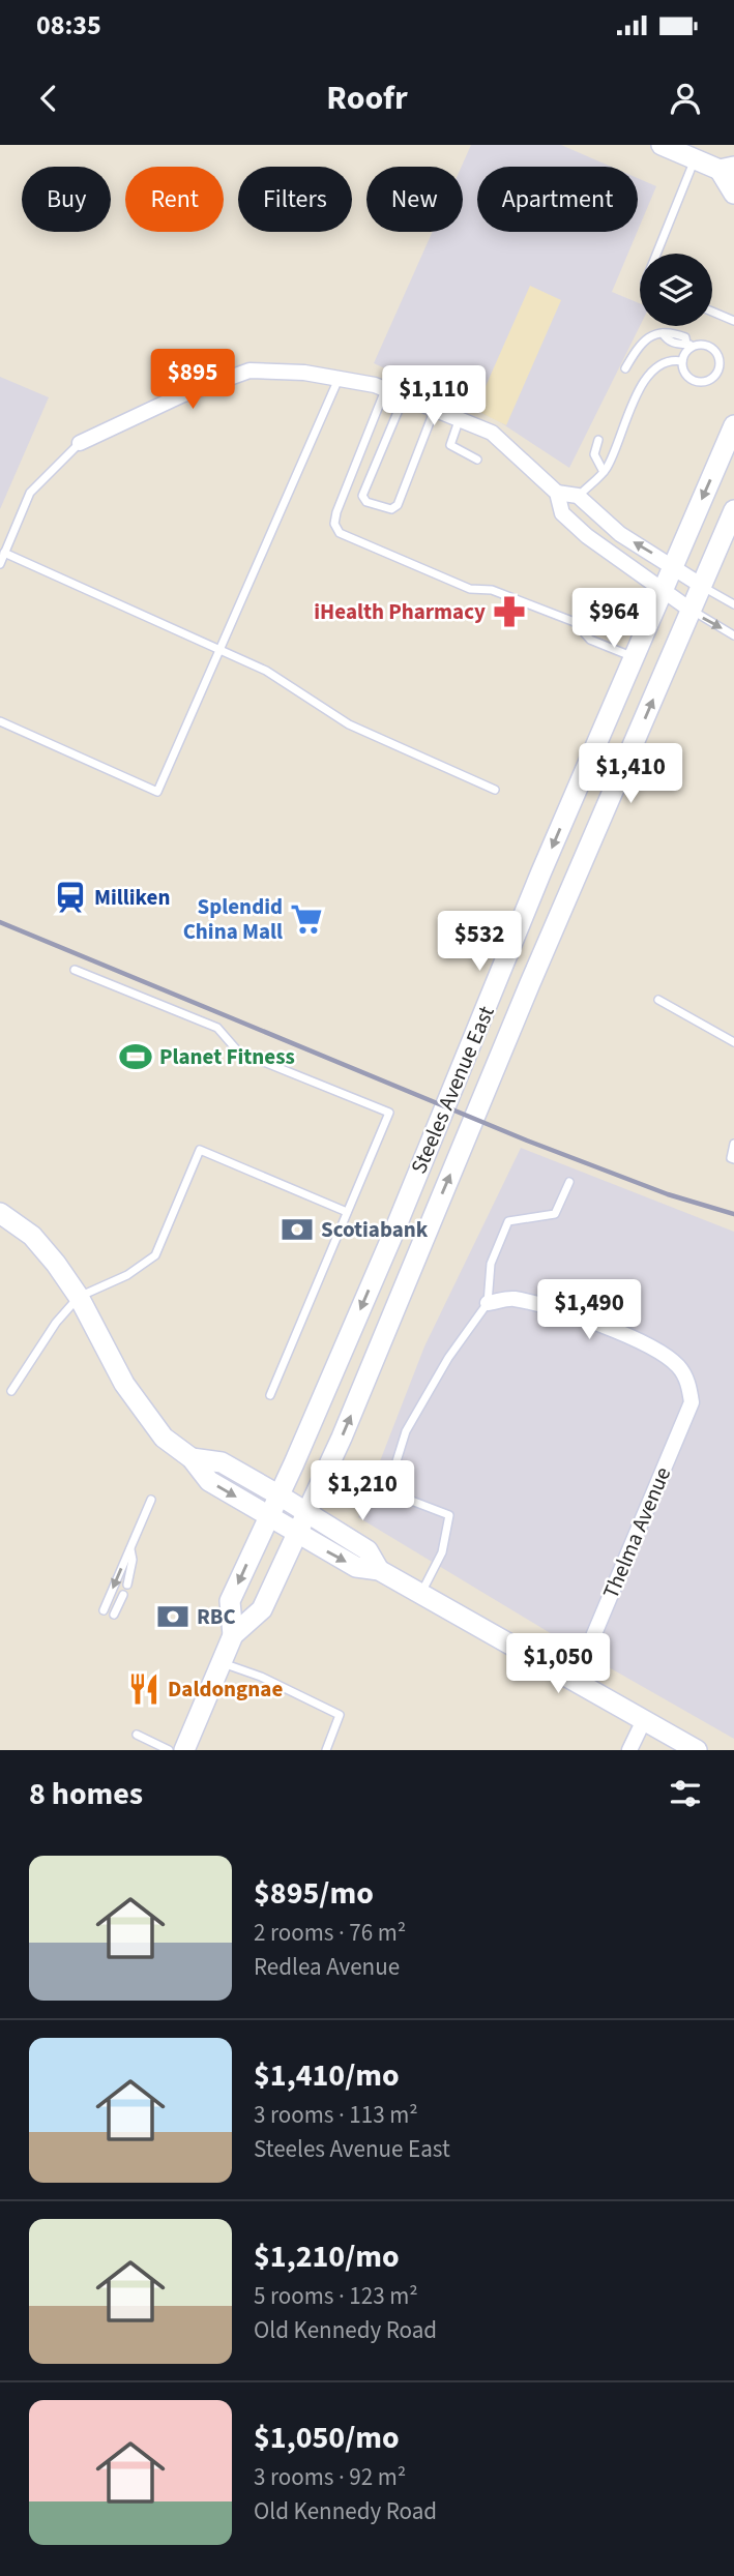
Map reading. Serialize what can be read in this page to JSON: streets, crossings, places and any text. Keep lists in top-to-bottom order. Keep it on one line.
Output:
{"streets":{"main road":["Steeles Avenue East"],"street":["Thelma Avenue"]},"places":{"pharmacy":["iHealth Pharmacy"],"station":["Milliken"],"supermarket":["Splendid China Mall"],"sports":["Planet Fitness"],"bank":["Scotiabank","RBC"],"restaurant":["Daldongnae"]},"page":{"status":"08:35","header":"Roofr","chip":["Buy","Rent","Filters","New","Apartment"],"price":["$895","$1,110","$964","$1,410","$532","$1,490","$1,210","$1,050"],"heading":"8 homes","list":[{"name":"$895/mo","note":"2 rooms · 76 m² · Redlea Avenue"},{"name":"$1,410/mo","note":"3 rooms · 113 m² · Steeles Avenue East"},{"name":"$1,210/mo","note":"5 rooms · 123 m² · Old Kennedy Road"},{"name":"$1,050/mo","note":"3 rooms · 92 m² · Old Kennedy Road"}]}}
